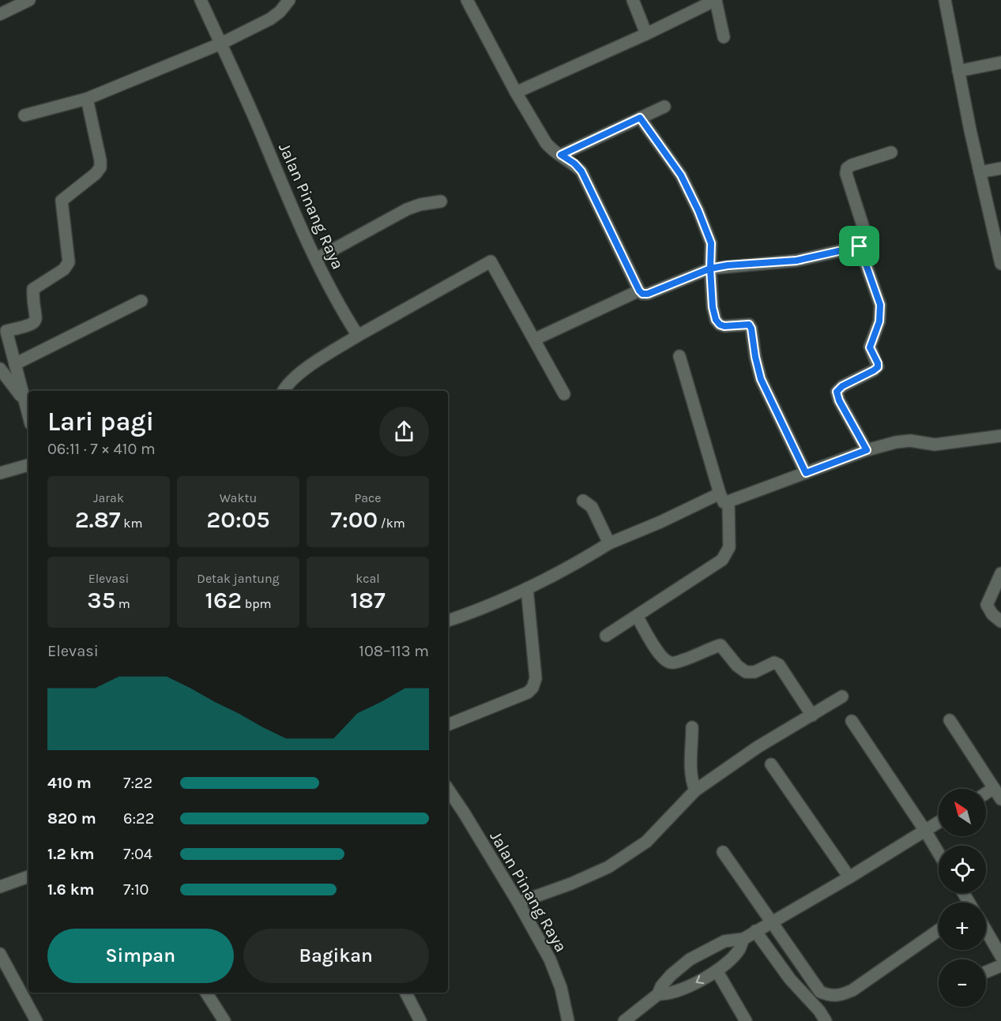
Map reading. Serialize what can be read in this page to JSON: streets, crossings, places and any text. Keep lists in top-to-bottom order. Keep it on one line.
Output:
{"streets":{"street":["Jalan Pinang Raya"]},"north":"top left","page":{"heading":["Lari pagi","06:11 · 7 × 410 m"],"stats":[["Jarak","2.87 km"],["Waktu","20:05"],["Pace","7:00 /km"],["Elevasi","35 m"],["Detak jantung","162 bpm"],["kcal","187"]],"chart":["Elevasi","108–113 m"],"list":[{"name":"410 m","note":"7:22"},{"name":"820 m","note":"6:22"},{"name":"1.2 km","note":"7:04"},{"name":"1.6 km","note":"7:10"}],"map_buttons":["+","−"],"buttons":["Simpan","Bagikan"]}}
